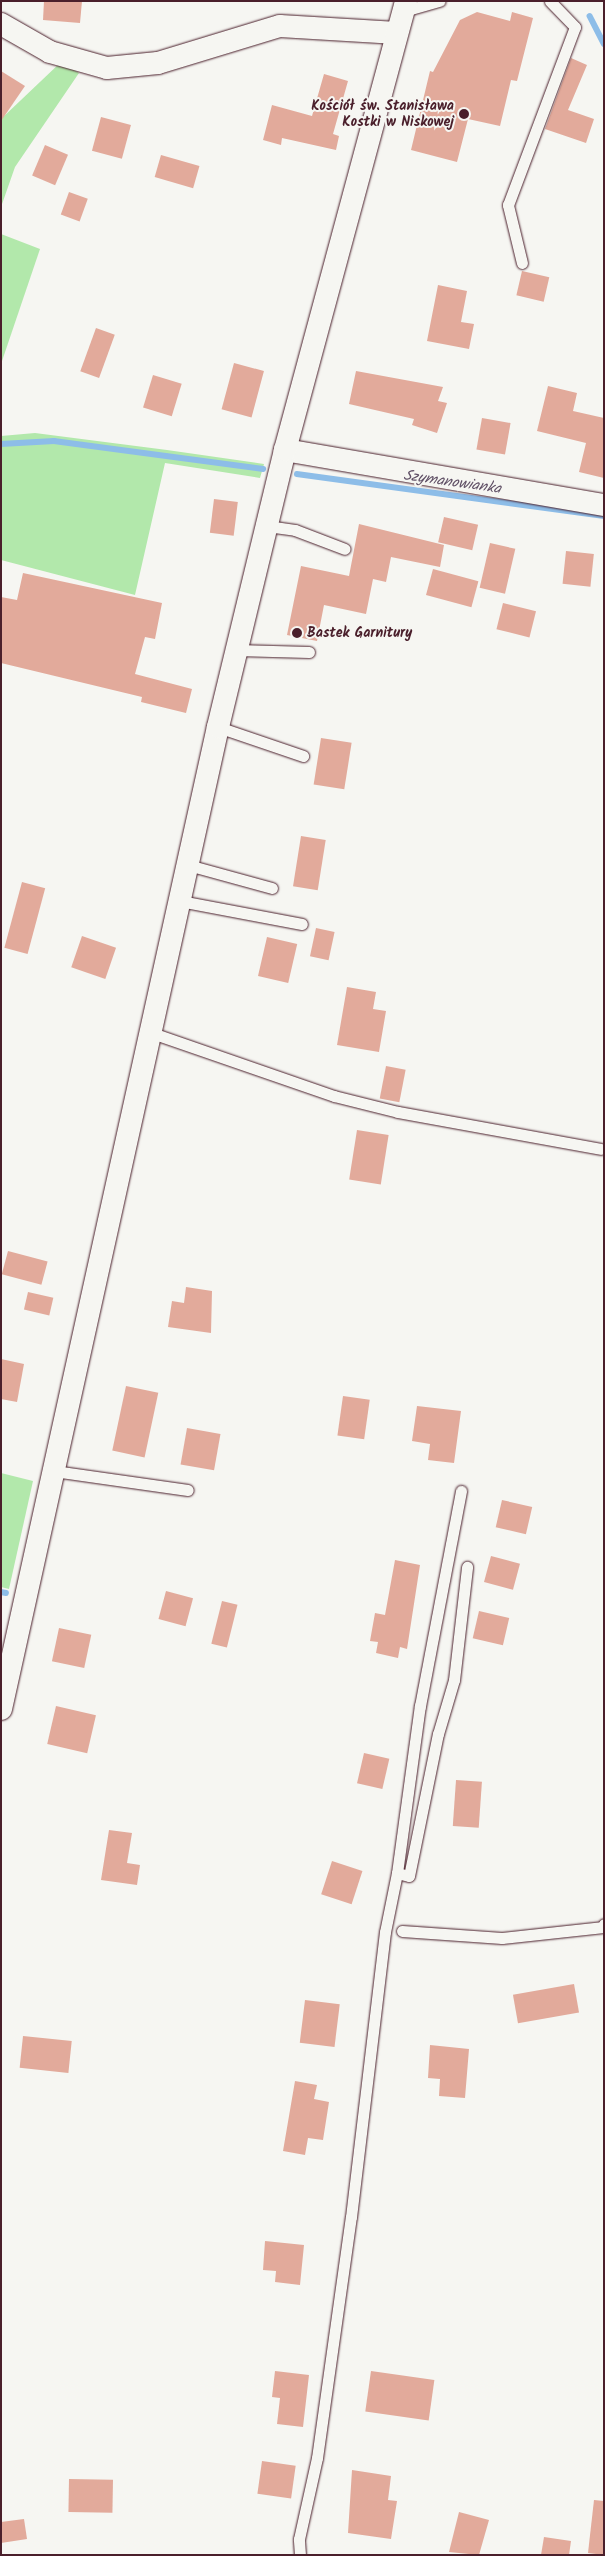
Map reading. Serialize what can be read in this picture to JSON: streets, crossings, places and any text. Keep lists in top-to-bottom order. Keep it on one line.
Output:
{"water":["Szymanowianka"],"places":["Kościół św. Stanisława Kostki w Niskowej","Bastek Garnitury"]}
